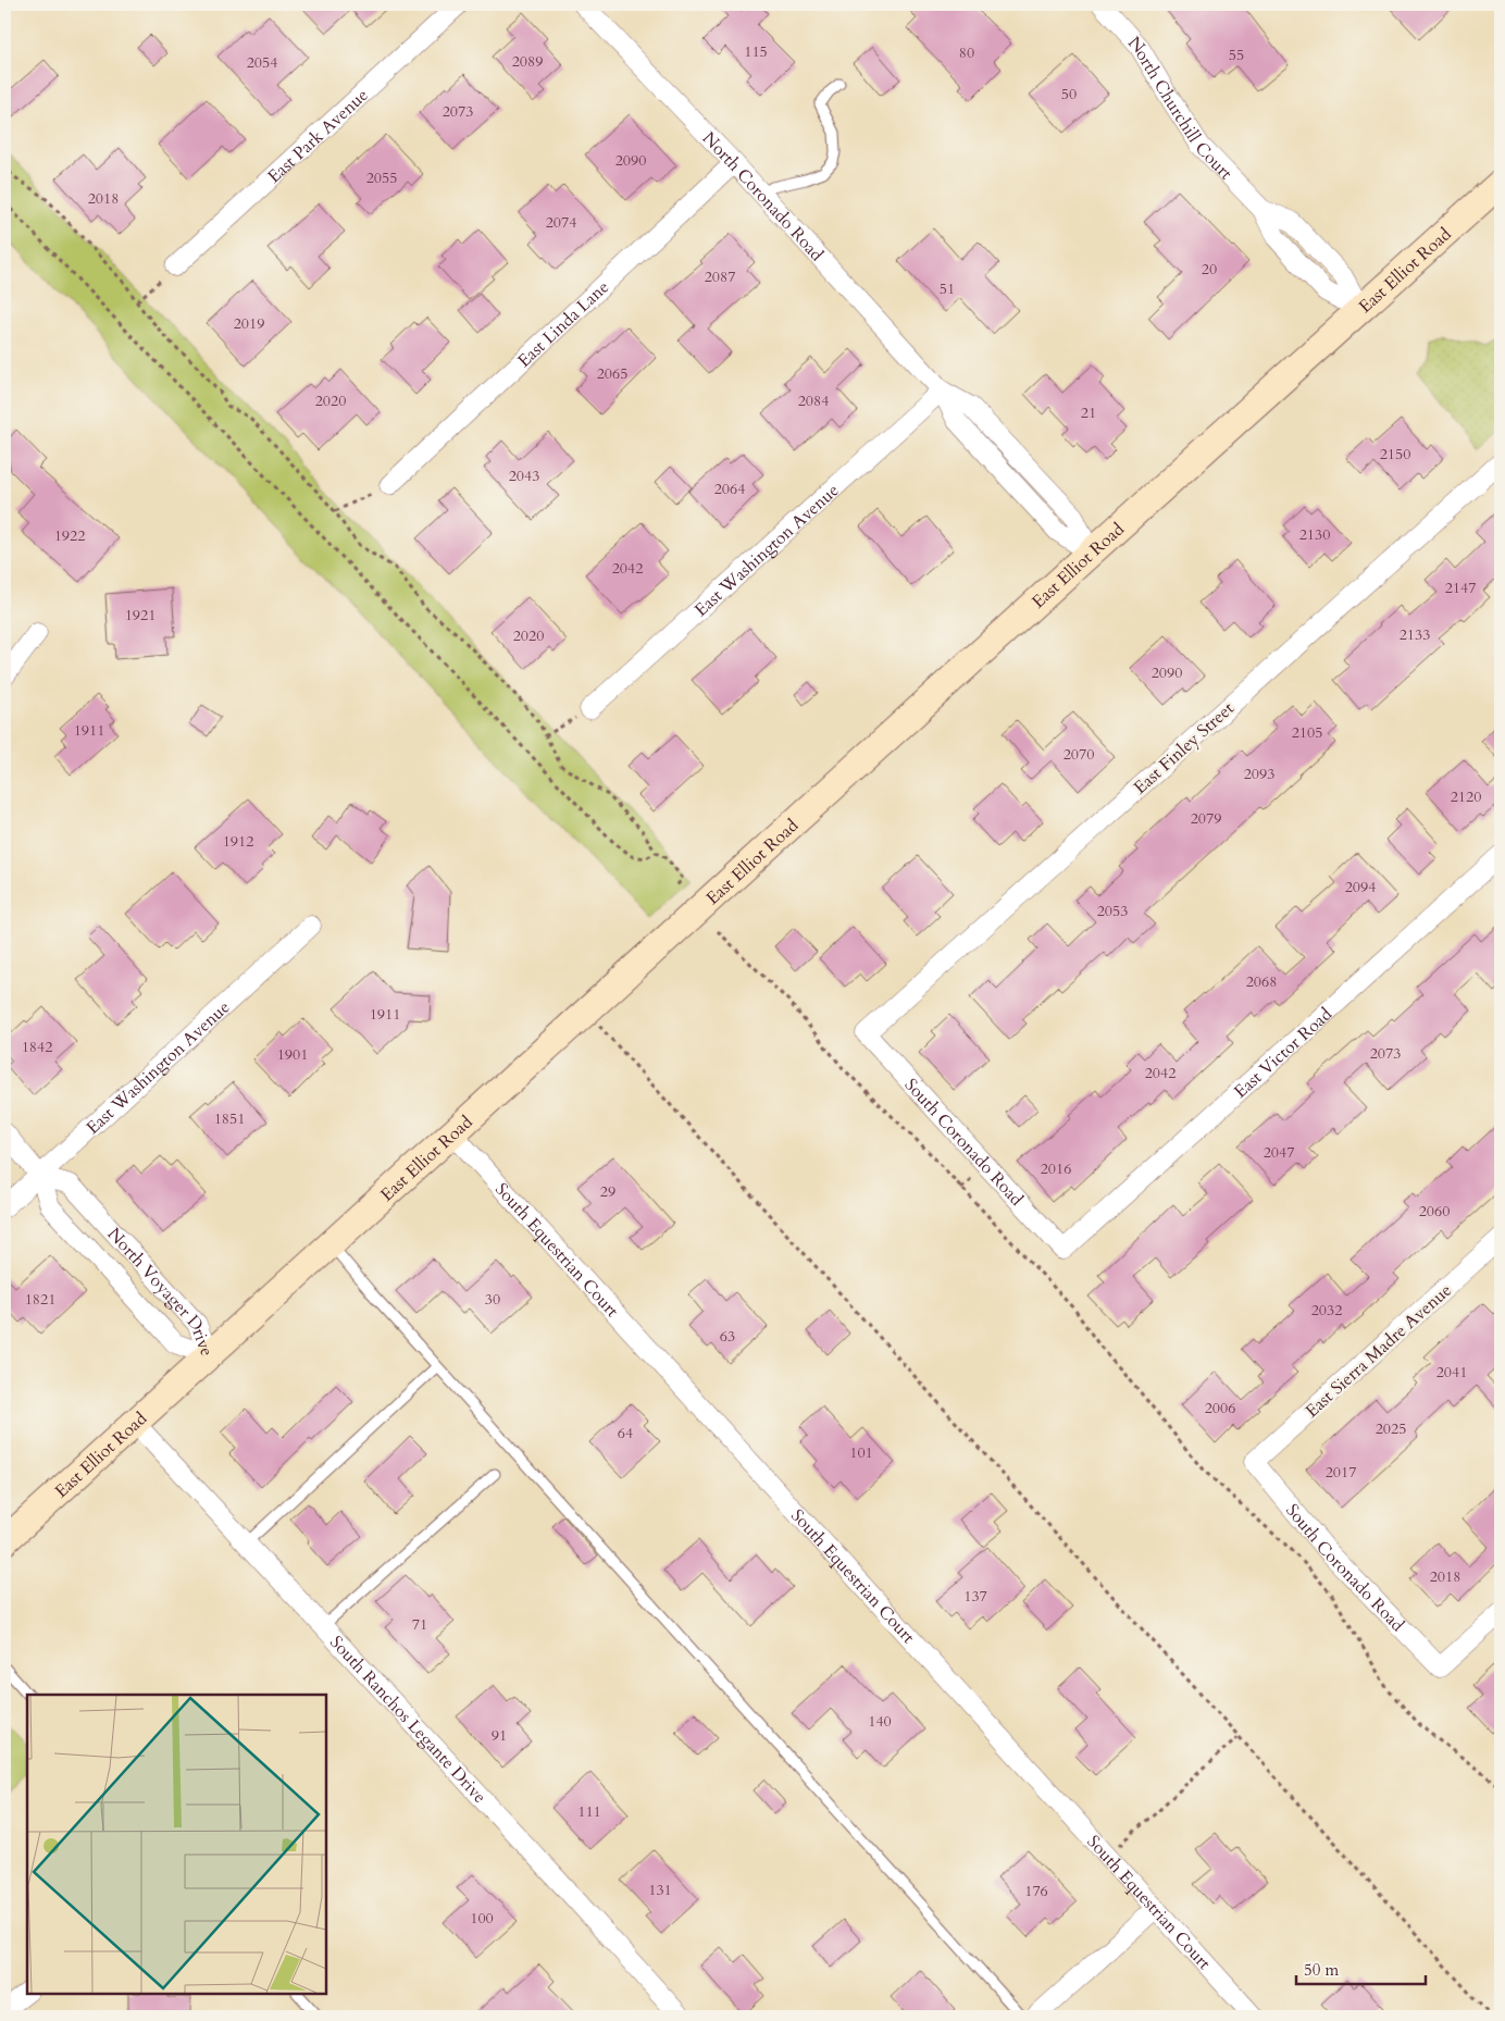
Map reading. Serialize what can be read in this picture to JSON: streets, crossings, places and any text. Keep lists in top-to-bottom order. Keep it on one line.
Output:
{"streets":{"main road":["East Elliot Road"],"street":["North Churchill Court","East Park Avenue","North Coronado Road","East Linda Lane","East Washington Avenue","East Finley Street","East Victor Road","South Coronado Road","South Equestrian Court","North Voyager Drive","East Sierra Madre Avenue","South Ranchos Legante Drive"]},"crossings":[["North Churchill Court","East Elliot Road"],["North Coronado Road","East Elliot Road"],["North Coronado Road","East Linda Lane"],["North Coronado Road","East Washington Avenue"],["East Elliot Road","South Equestrian Court"],["East Elliot Road","North Voyager Drive"],["East Elliot Road","South Ranchos Legante Drive"],["East Washington Avenue","North Voyager Drive"],["East Finley Street","South Coronado Road"],["East Victor Road","South Coronado Road"],["South Coronado Road","East Sierra Madre Avenue"]],"house_numbers":["115","80","55","2089","2054","50","2073","2090","2055","2018","2074","20","2087","51","2019","2065","2020","2084","21","2150","2043","2064","2130","1922","2042","2147","1921","2133","2020","2090","1911","2105","2070","2093","2120","2079","1912","2094","2053","2068","1911","1842","2073","1901","2042","1851","2047","2016","29","2060","1821","30","2032","63","2041","2006","2025","64","101","2017","2018","137","71","140","91","111","131","176","100"],"scale_bar":"50 m"}
